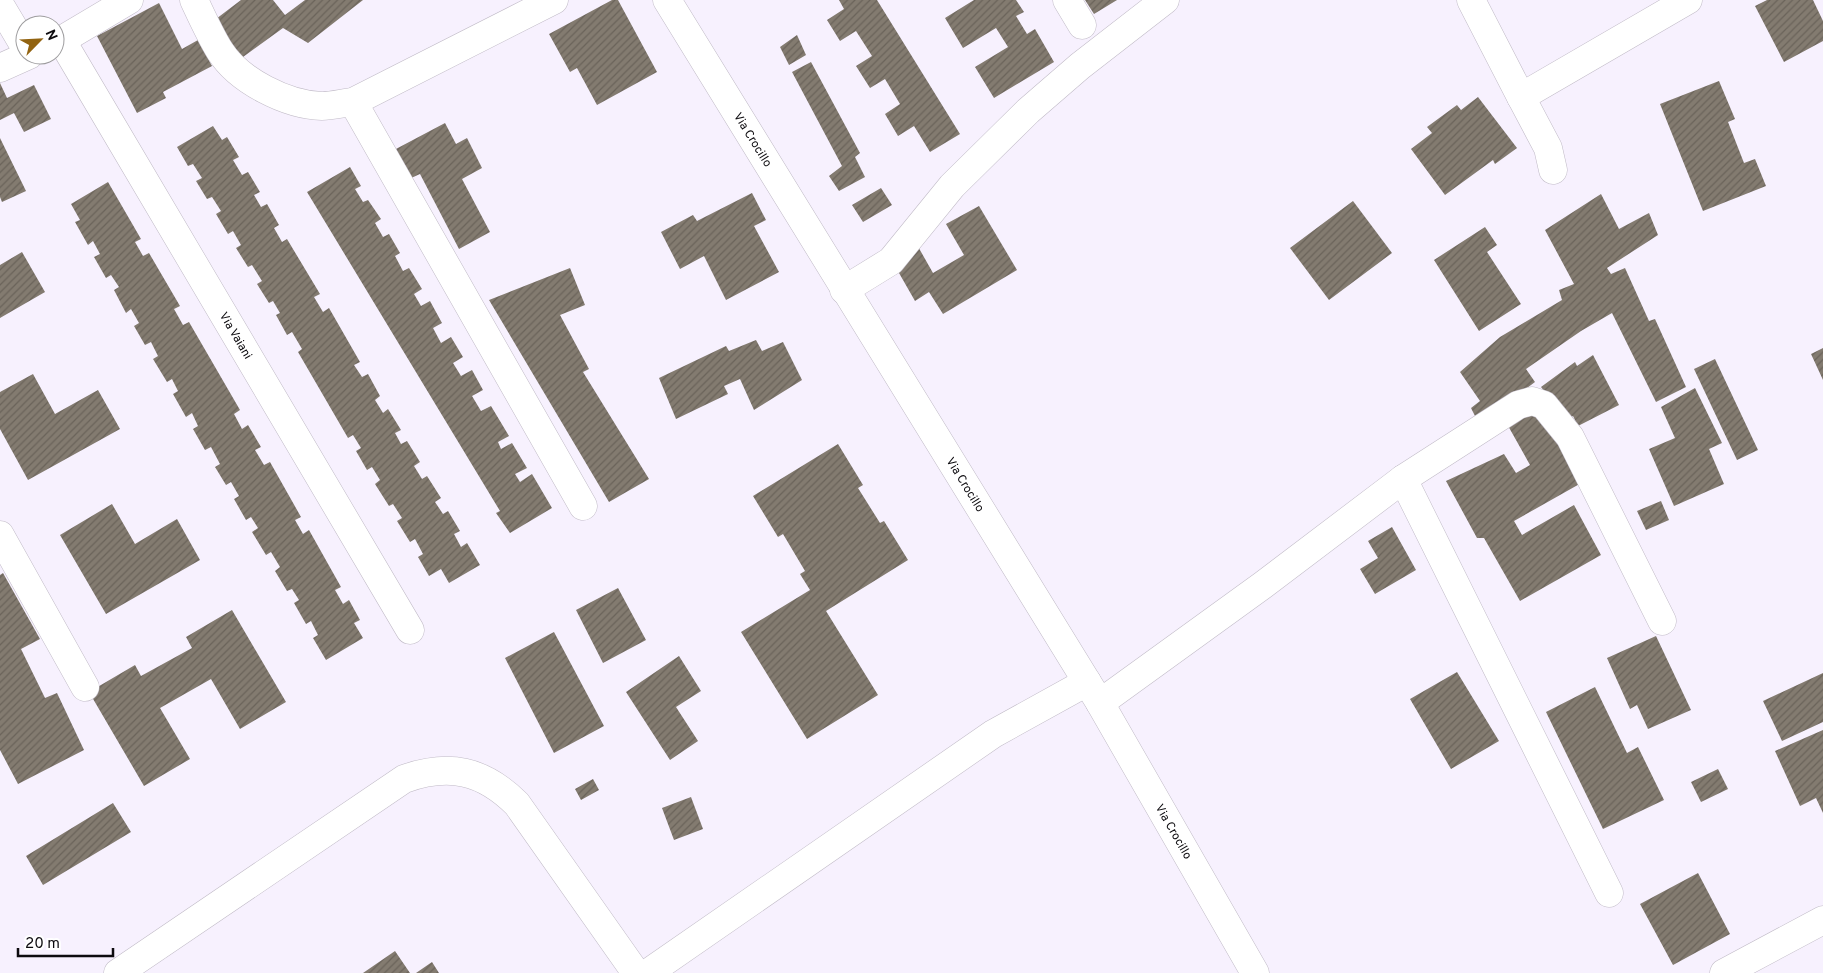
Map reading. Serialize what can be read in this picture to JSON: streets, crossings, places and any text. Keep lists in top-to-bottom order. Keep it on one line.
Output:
{"streets":{"street":["Via Crocillo","Via Vaiani"]},"scale_bar":"20 m","north":"top right"}
